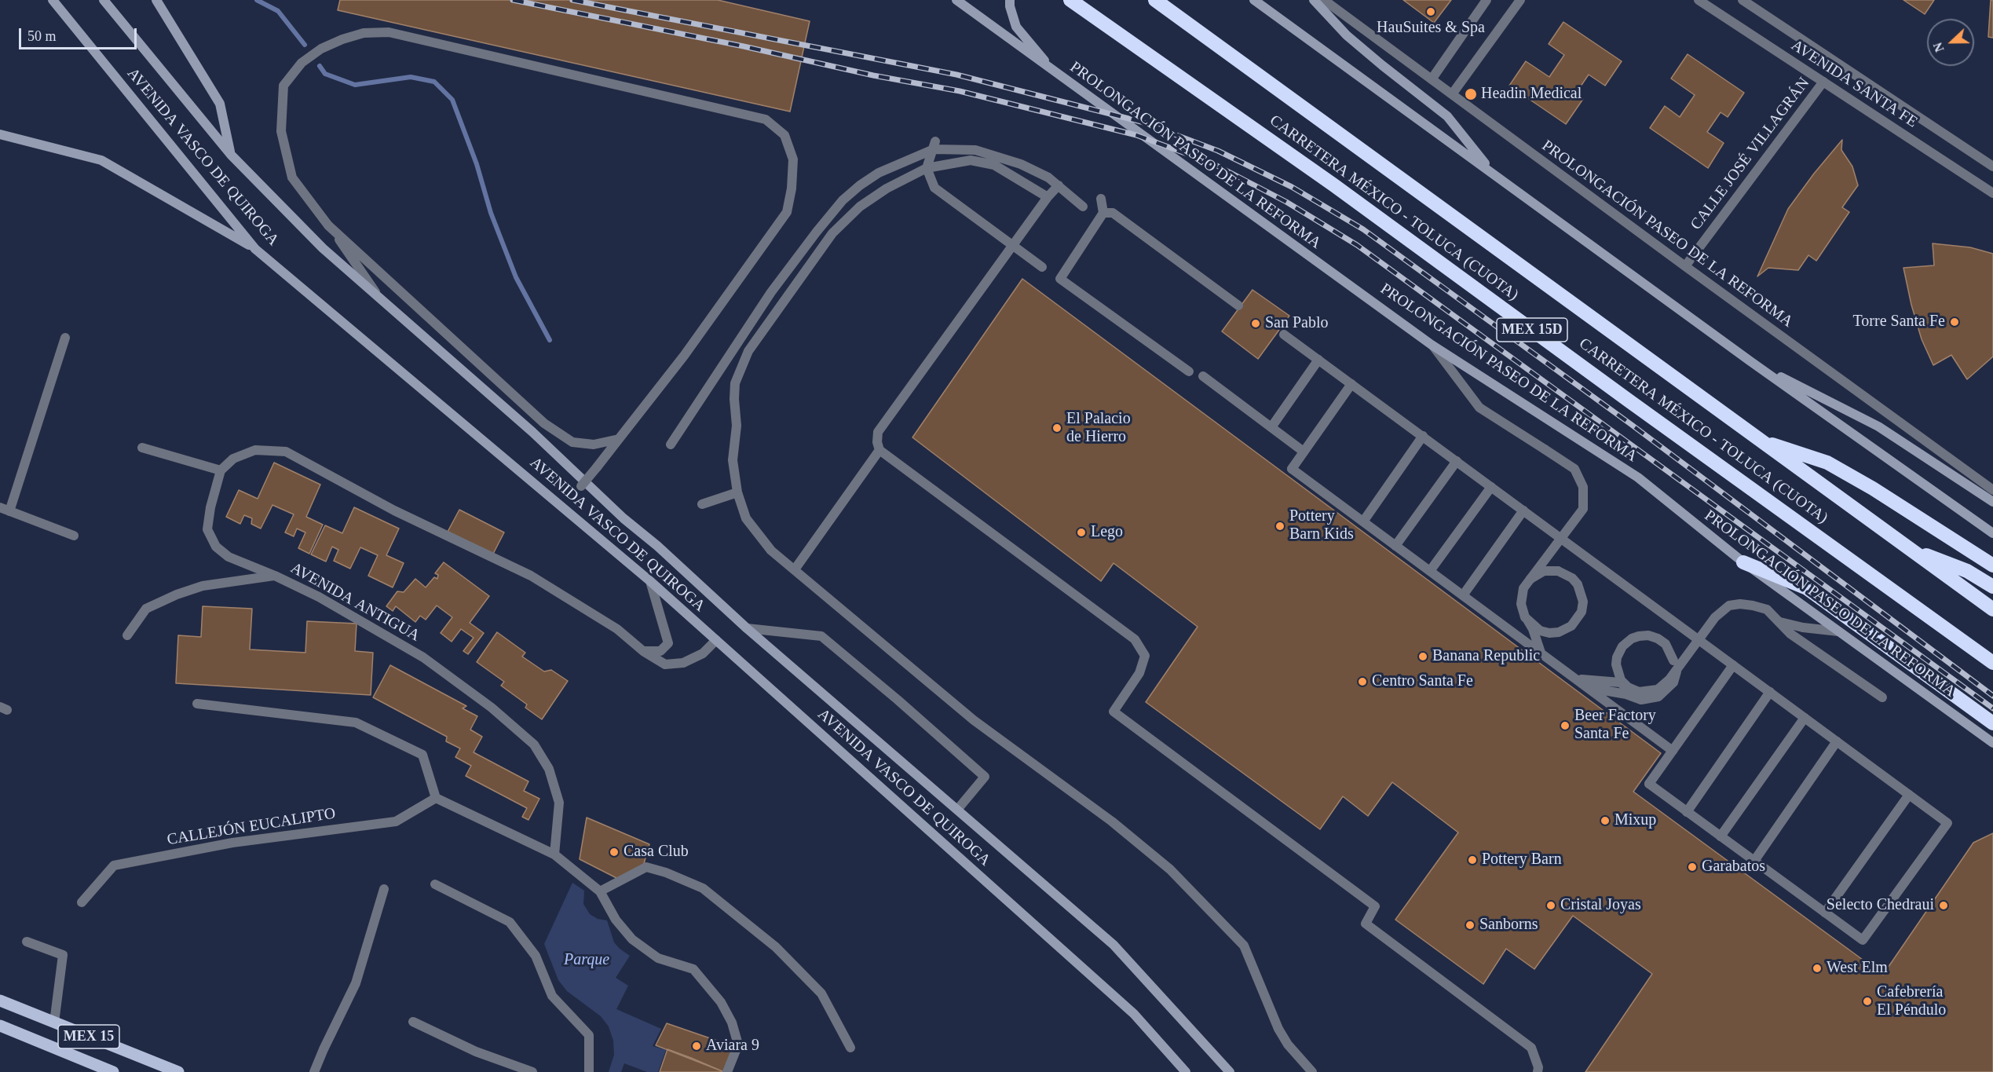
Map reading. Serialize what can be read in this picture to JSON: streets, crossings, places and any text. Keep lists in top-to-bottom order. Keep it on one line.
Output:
{"streets":{"highway":["CARRETERA MÉXICO - TOLUCA (CUOTA)","MEX 15D"],"main road":["PROLONGACIÓN PASEO DE LA REFORMA","AVENIDA VASCO DE QUIROGA","MEX 15"],"street":["AVENIDA SANTA FE","CALLE JOSÉ VILLAGRÁN","AVENIDA ANTIGUA","CALLEJÓN EUCALIPTO"]},"crossings":[["AVENIDA SANTA FE","CALLE JOSÉ VILLAGRÁN"],["CALLE JOSÉ VILLAGRÁN","PROLONGACIÓN PASEO DE LA REFORMA"]],"parks":["Parque"],"places":["HauSuites & Spa","Headin Medical","Torre Santa Fe","San Pablo","El Palacio de Hierro","Pottery Barn Kids","Lego","Banana Republic","Centro Santa Fe","Beer Factory Santa Fe","Mixup","Casa Club","Pottery Barn","Garabatos","Cristal Joyas","Selecto Chedraui","Sanborns","West Elm","Cafebrería El Péndulo","Aviara 9"],"scale_bar":"50 m","north":"left"}
